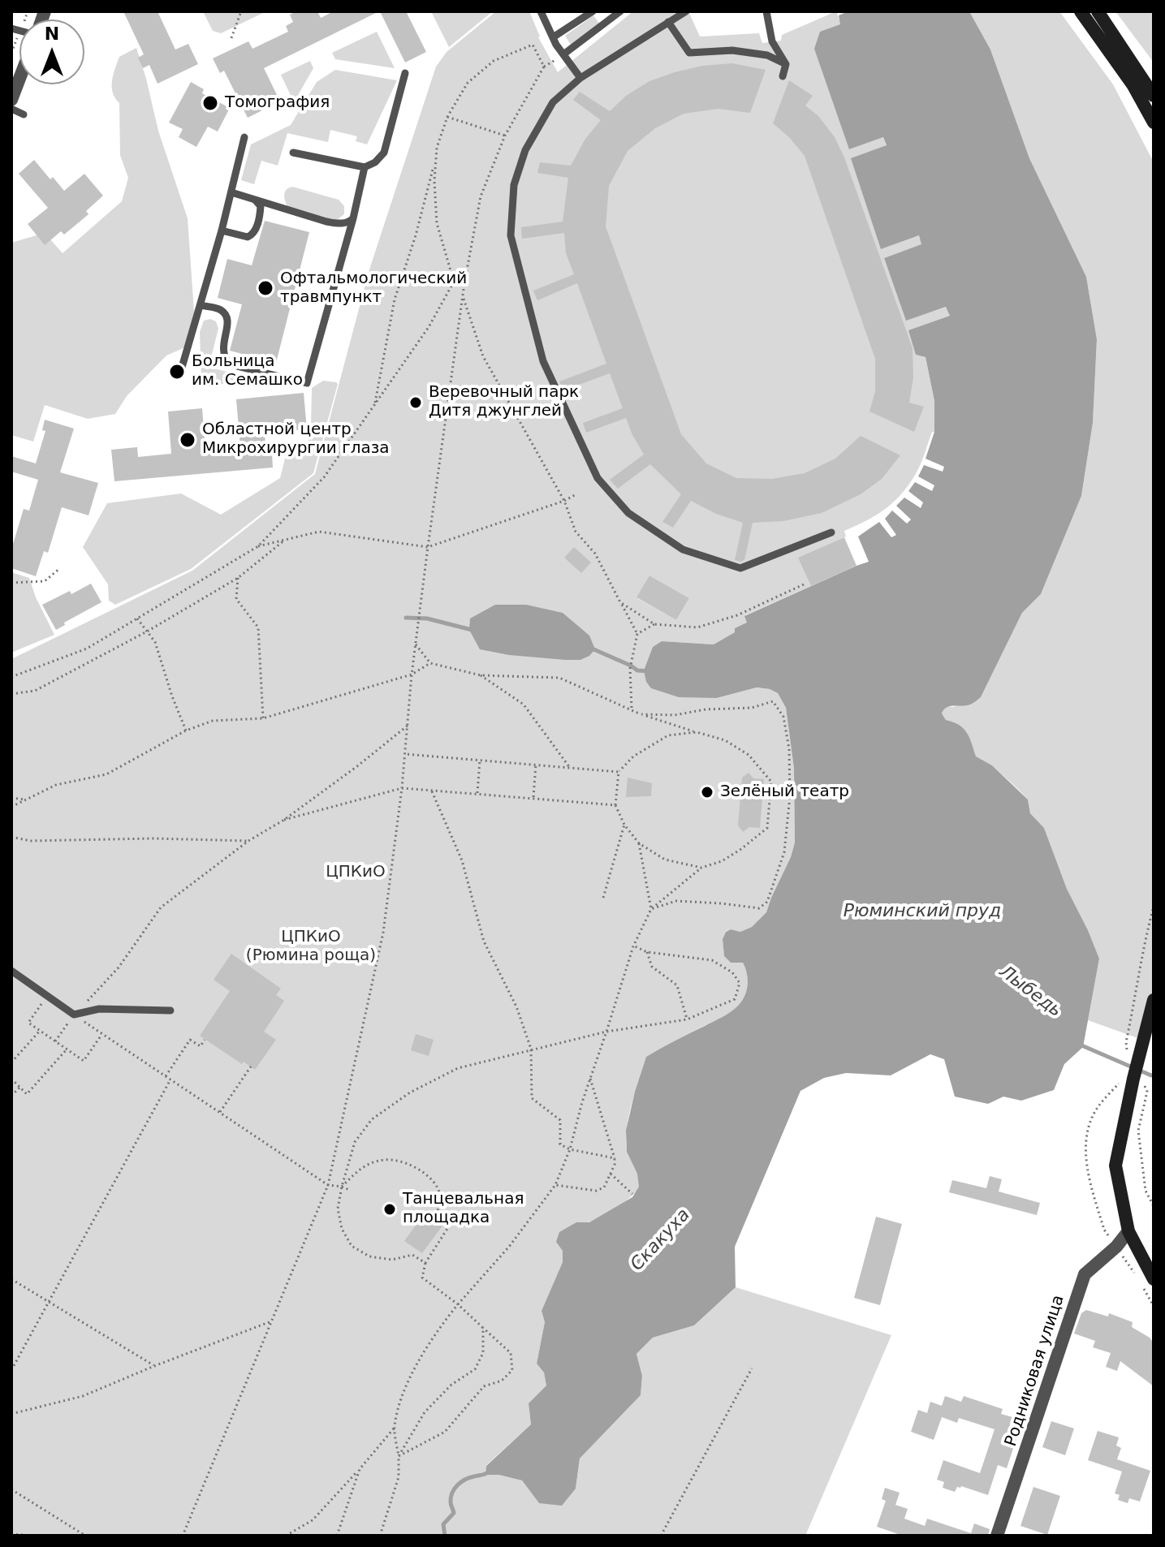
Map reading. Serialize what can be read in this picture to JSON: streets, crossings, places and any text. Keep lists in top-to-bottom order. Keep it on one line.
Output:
{"streets":{"street":["Родниковая улица"]},"water":["Рюминский пруд","Лыбедь","Скакуха"],"parks":["ЦПКиО","ЦПКиО (Рюмина роща)"],"places":["Томография","Офтальмологический травмпункт","Больница им. Семашко","Веревочный парк Дитя джунглей","Областной центр Микрохирургии глаза","Зелёный театр","Танцевальная площадка"],"north":"top"}
